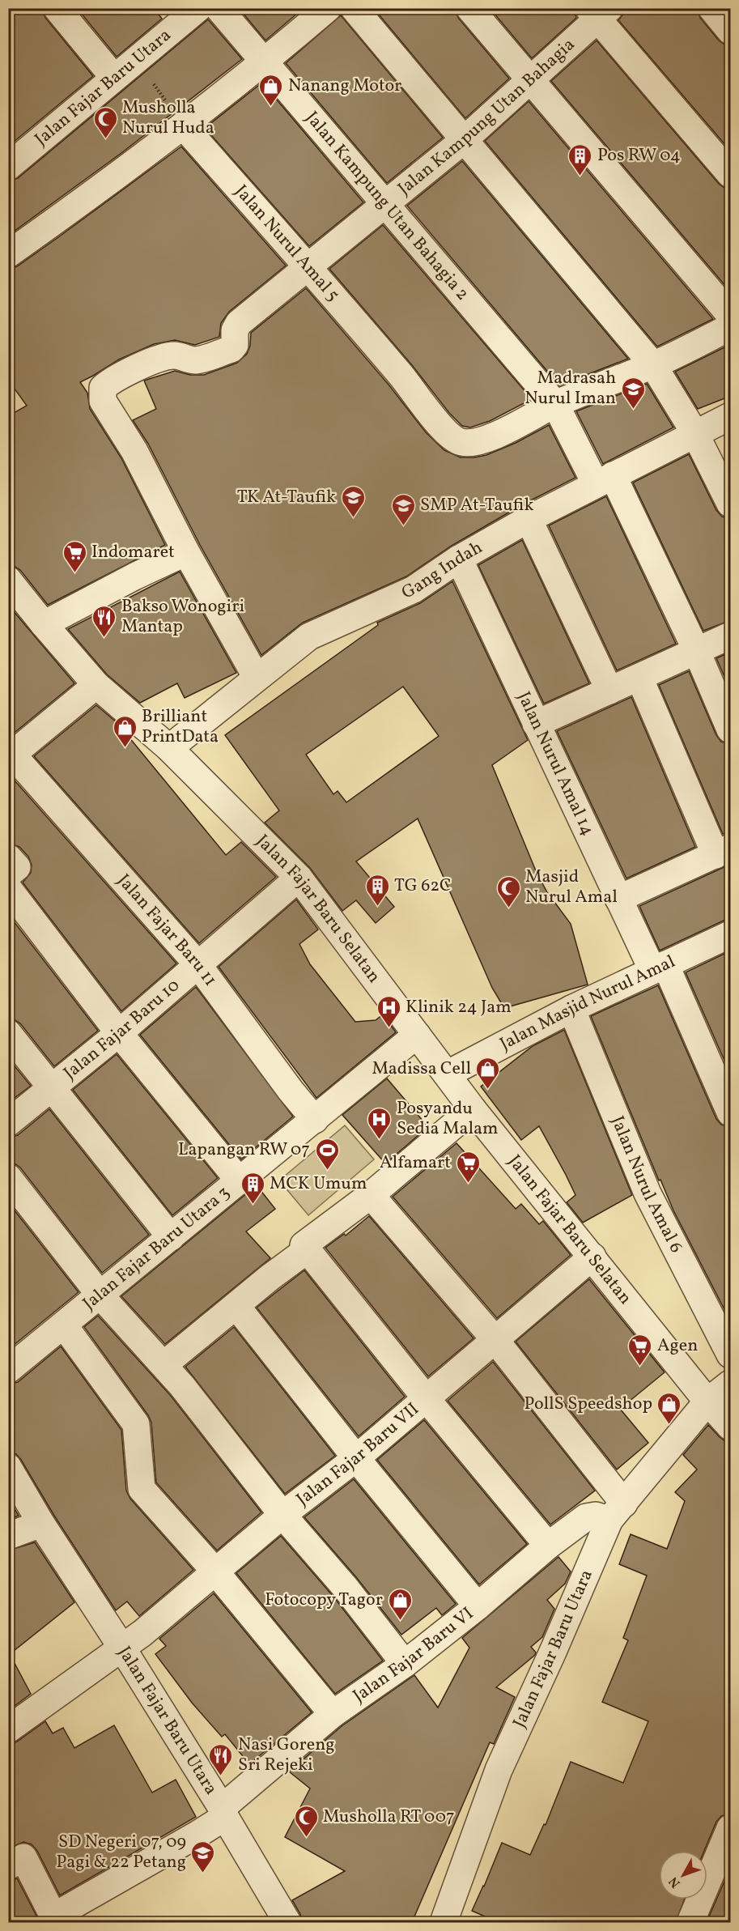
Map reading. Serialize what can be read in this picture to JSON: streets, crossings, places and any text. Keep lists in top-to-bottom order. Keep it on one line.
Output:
{"streets":{"street":["Jalan Fajar Baru Utara","Jalan Kampung Utan Bahagia","Jalan Kampung Utan Bahagia 2","Jalan Nurul Amal 5","Gang Indah","Jalan Nurul Amal 14","Jalan Fajar Baru Selatan","Jalan Fajar Baru 11","Jalan Masjid Nurul Amal","Jalan Fajar Baru 10","Jalan Nurul Amal 6","Jalan Fajar Baru Utara 3","Jalan Fajar Baru VII","Jalan Fajar Baru VI"]},"crossings":[["Jalan Fajar Baru Utara","Jalan Fajar Baru Selatan"],["Jalan Fajar Baru Utara","Jalan Fajar Baru VII"],["Jalan Fajar Baru Utara","Jalan Fajar Baru VI"],["Jalan Kampung Utan Bahagia","Jalan Kampung Utan Bahagia 2"],["Jalan Kampung Utan Bahagia","Jalan Nurul Amal 5"],["Jalan Kampung Utan Bahagia 2","Jalan Nurul Amal 5"],["Jalan Kampung Utan Bahagia 2","Gang Indah"],["Gang Indah","Jalan Nurul Amal 14"],["Gang Indah","Jalan Fajar Baru Selatan"],["Jalan Nurul Amal 14","Jalan Masjid Nurul Amal"],["Jalan Fajar Baru Selatan","Jalan Masjid Nurul Amal"],["Jalan Fajar Baru Selatan","Jalan Fajar Baru 10"],["Jalan Fajar Baru Selatan","Jalan Fajar Baru Utara 3"],["Jalan Fajar Baru Selatan","Jalan Fajar Baru VII"],["Jalan Fajar Baru 11","Jalan Fajar Baru 10"],["Jalan Fajar Baru 11","Jalan Fajar Baru Utara 3"],["Jalan Masjid Nurul Amal","Jalan Nurul Amal 6"]],"places":{"shop":["Nanang Motor","Brilliant PrintData","Madissa Cell","PollS Speedshop","Fotocopy Tagor"],"mosque":["Musholla Nurul Huda","Masjid Nurul Amal","Musholla RT 007"],"building":["Pos RW 04","TG 62C","MCK Umum"],"school or university":["Madrasah Nurul Iman","TK At-Taufik","SMP At-Taufik","SD Negeri 07, 09 Pagi & 22 Petang"],"supermarket":["Indomaret","Alfamart","Agen"],"restaurant":["Bakso Wonogiri Mantap","Nasi Goreng Sri Rejeki"],"hospital":["Klinik 24 Jam","Posyandu Sedia Malam"],"sports":["Lapangan RW 07"]},"north":"bottom left"}
